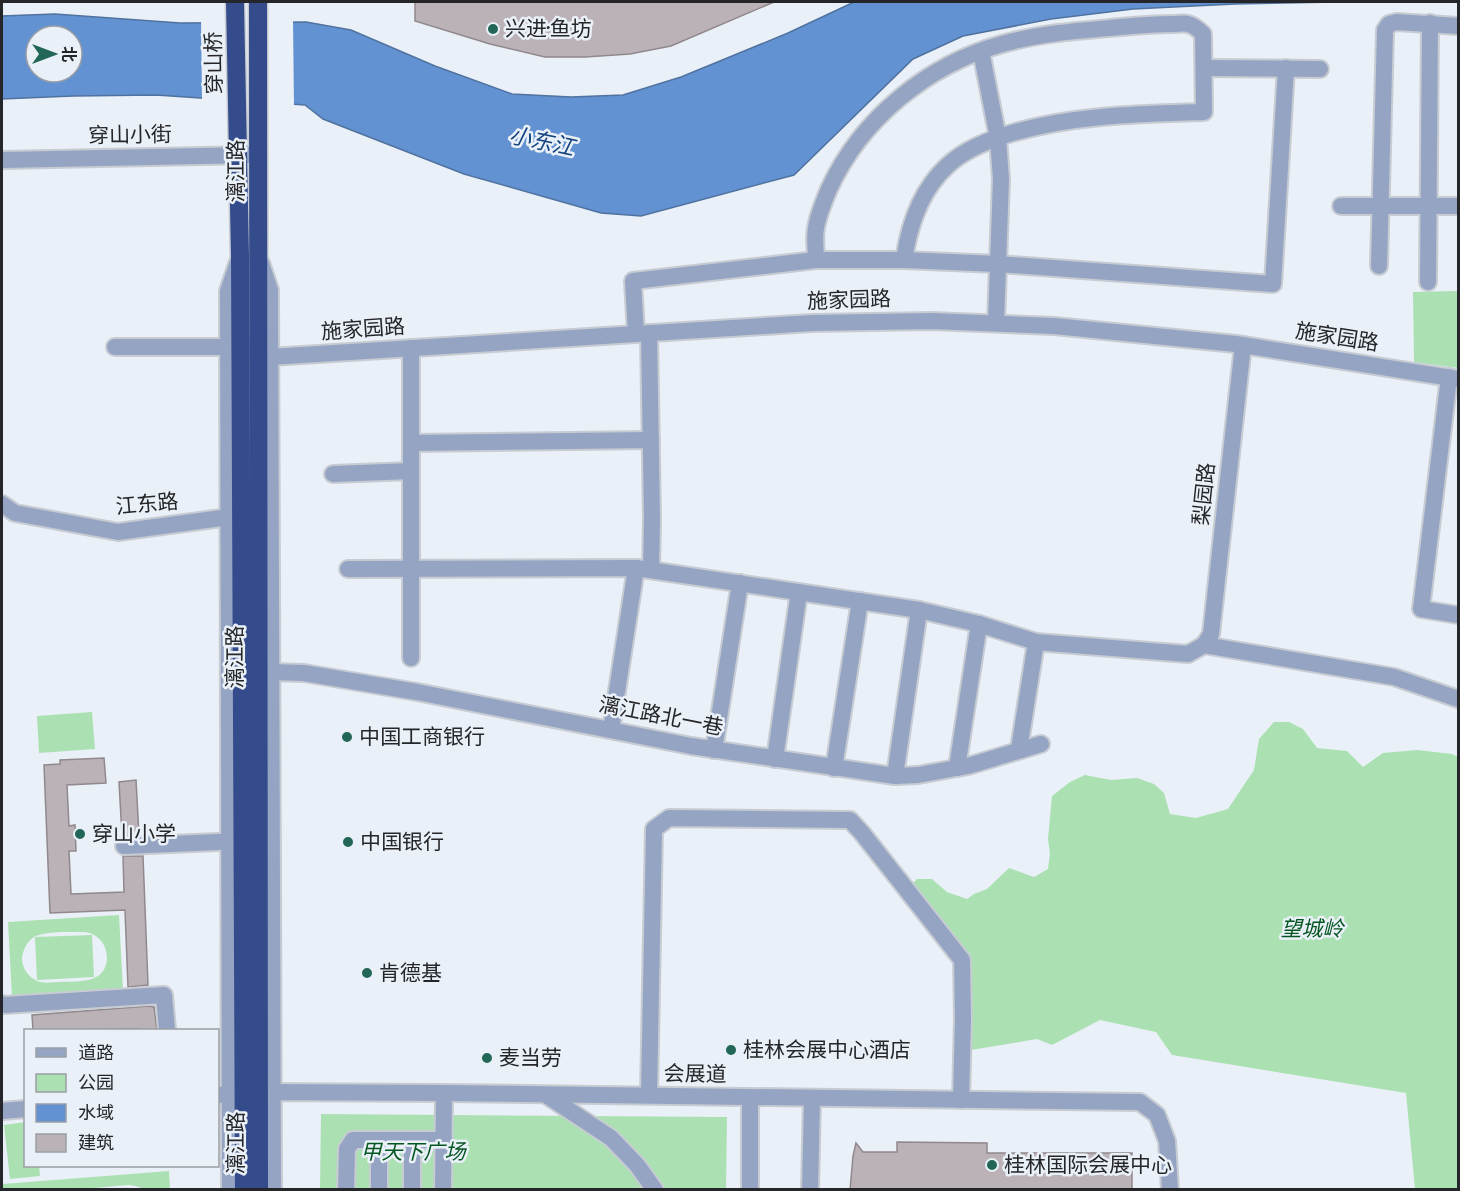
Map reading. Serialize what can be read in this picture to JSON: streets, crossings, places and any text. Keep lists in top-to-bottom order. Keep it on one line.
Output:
{"streets":{"highway":["穿山桥","漓江路"],"street":["穿山小街","施家园路","梨园路","江东路","漓江路北一巷","会展道"]},"crossings":[["穿山桥","漓江路"],["穿山小街","漓江路"],["漓江路","施家园路"],["漓江路","会展道"],["施家园路","梨园路"]],"water":["小东江"],"parks":["望城岭","甲天下广场"],"places":["兴进·鱼坊","中国工商银行","穿山小学","中国银行","肯德基","桂林会展中心酒店","麦当劳","桂林国际会展中心"],"legend":["道路","公园","水域","建筑"],"north":"right"}
